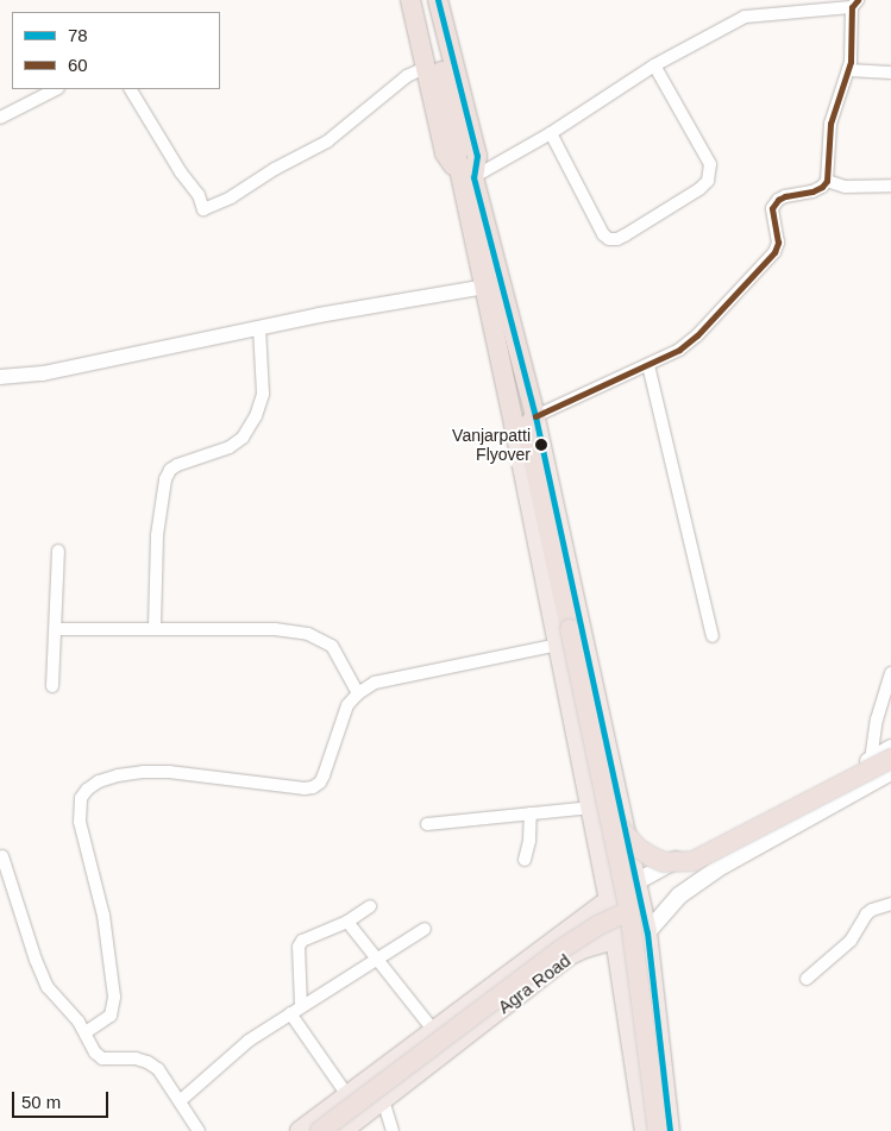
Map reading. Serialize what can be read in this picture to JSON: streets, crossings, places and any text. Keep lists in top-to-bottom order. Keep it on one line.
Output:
{"streets":{"main road":["Agra Road"]},"places":["Vanjarpatti Flyover"],"lines":["transit line 78","transit line 60"],"legend":["78","60"],"scale_bar":"50 m"}
